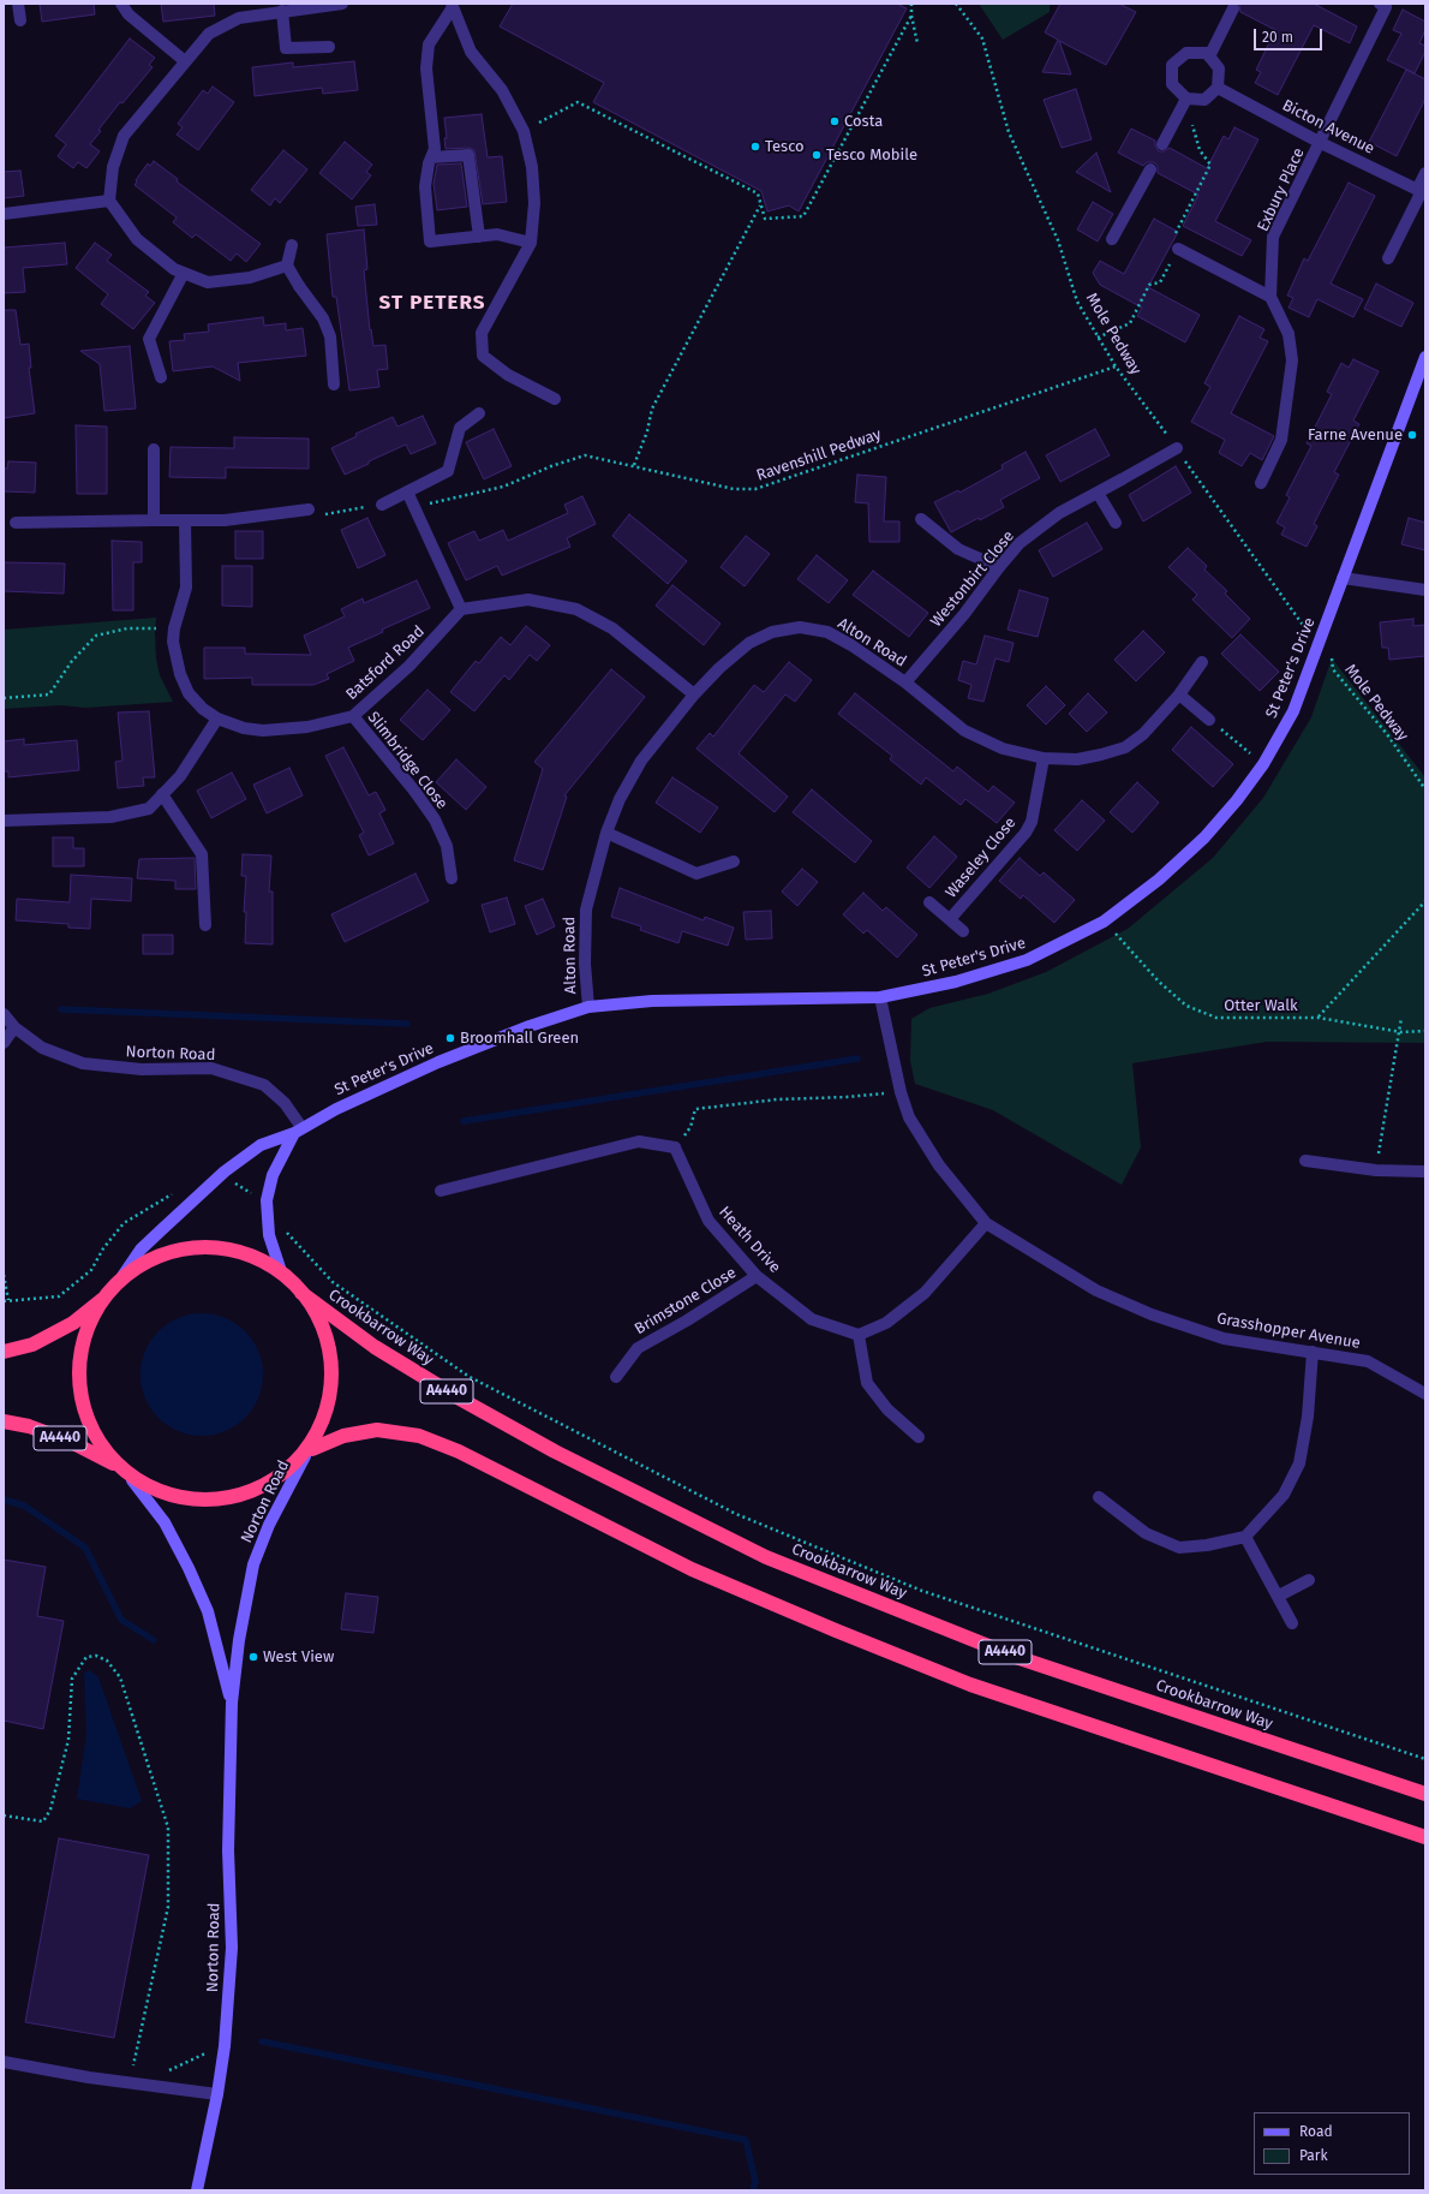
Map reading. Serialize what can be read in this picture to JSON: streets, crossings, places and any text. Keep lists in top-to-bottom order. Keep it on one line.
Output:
{"streets":{"highway":["Crookbarrow Way","A4440"],"street":["Bicton Avenue","Exbury Place","Westonbirt Close","Alton Road","Batsford Road","St Peter's Drive","Slimbridge Close","Waseley Close","Norton Road","Heath Drive","Brimstone Close","Grasshopper Avenue"],"path":["Mole Pedway","Ravenshill Pedway","Otter Walk"]},"crossings":[["Bicton Avenue","Exbury Place"],["Mole Pedway","Ravenshill Pedway"],["Mole Pedway","Westonbirt Close"],["Westonbirt Close","Alton Road"],["Alton Road","St Peter's Drive"],["Alton Road","Waseley Close"],["Batsford Road","Slimbridge Close"],["St Peter's Drive","Otter Walk"],["St Peter's Drive","Norton Road"],["St Peter's Drive","Grasshopper Avenue"],["Norton Road","A4440"],["Heath Drive","Brimstone Close"]],"districts":["ST PETERS"],"places":["Costa","Tesco","Tesco Mobile","Farne Avenue","Broomhall Green","West View"],"legend":["Road","Park"],"scale_bar":"20 m"}
